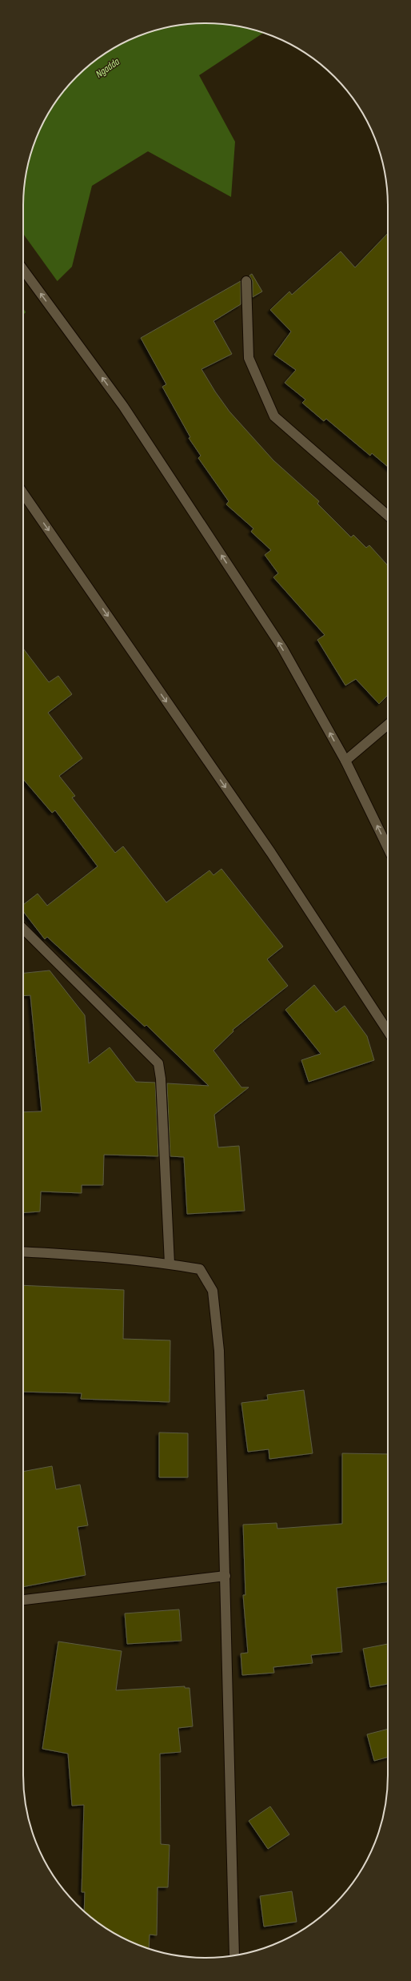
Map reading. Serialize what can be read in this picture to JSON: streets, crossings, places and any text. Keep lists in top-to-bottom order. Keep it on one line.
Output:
{"water":["Ngadda"]}
